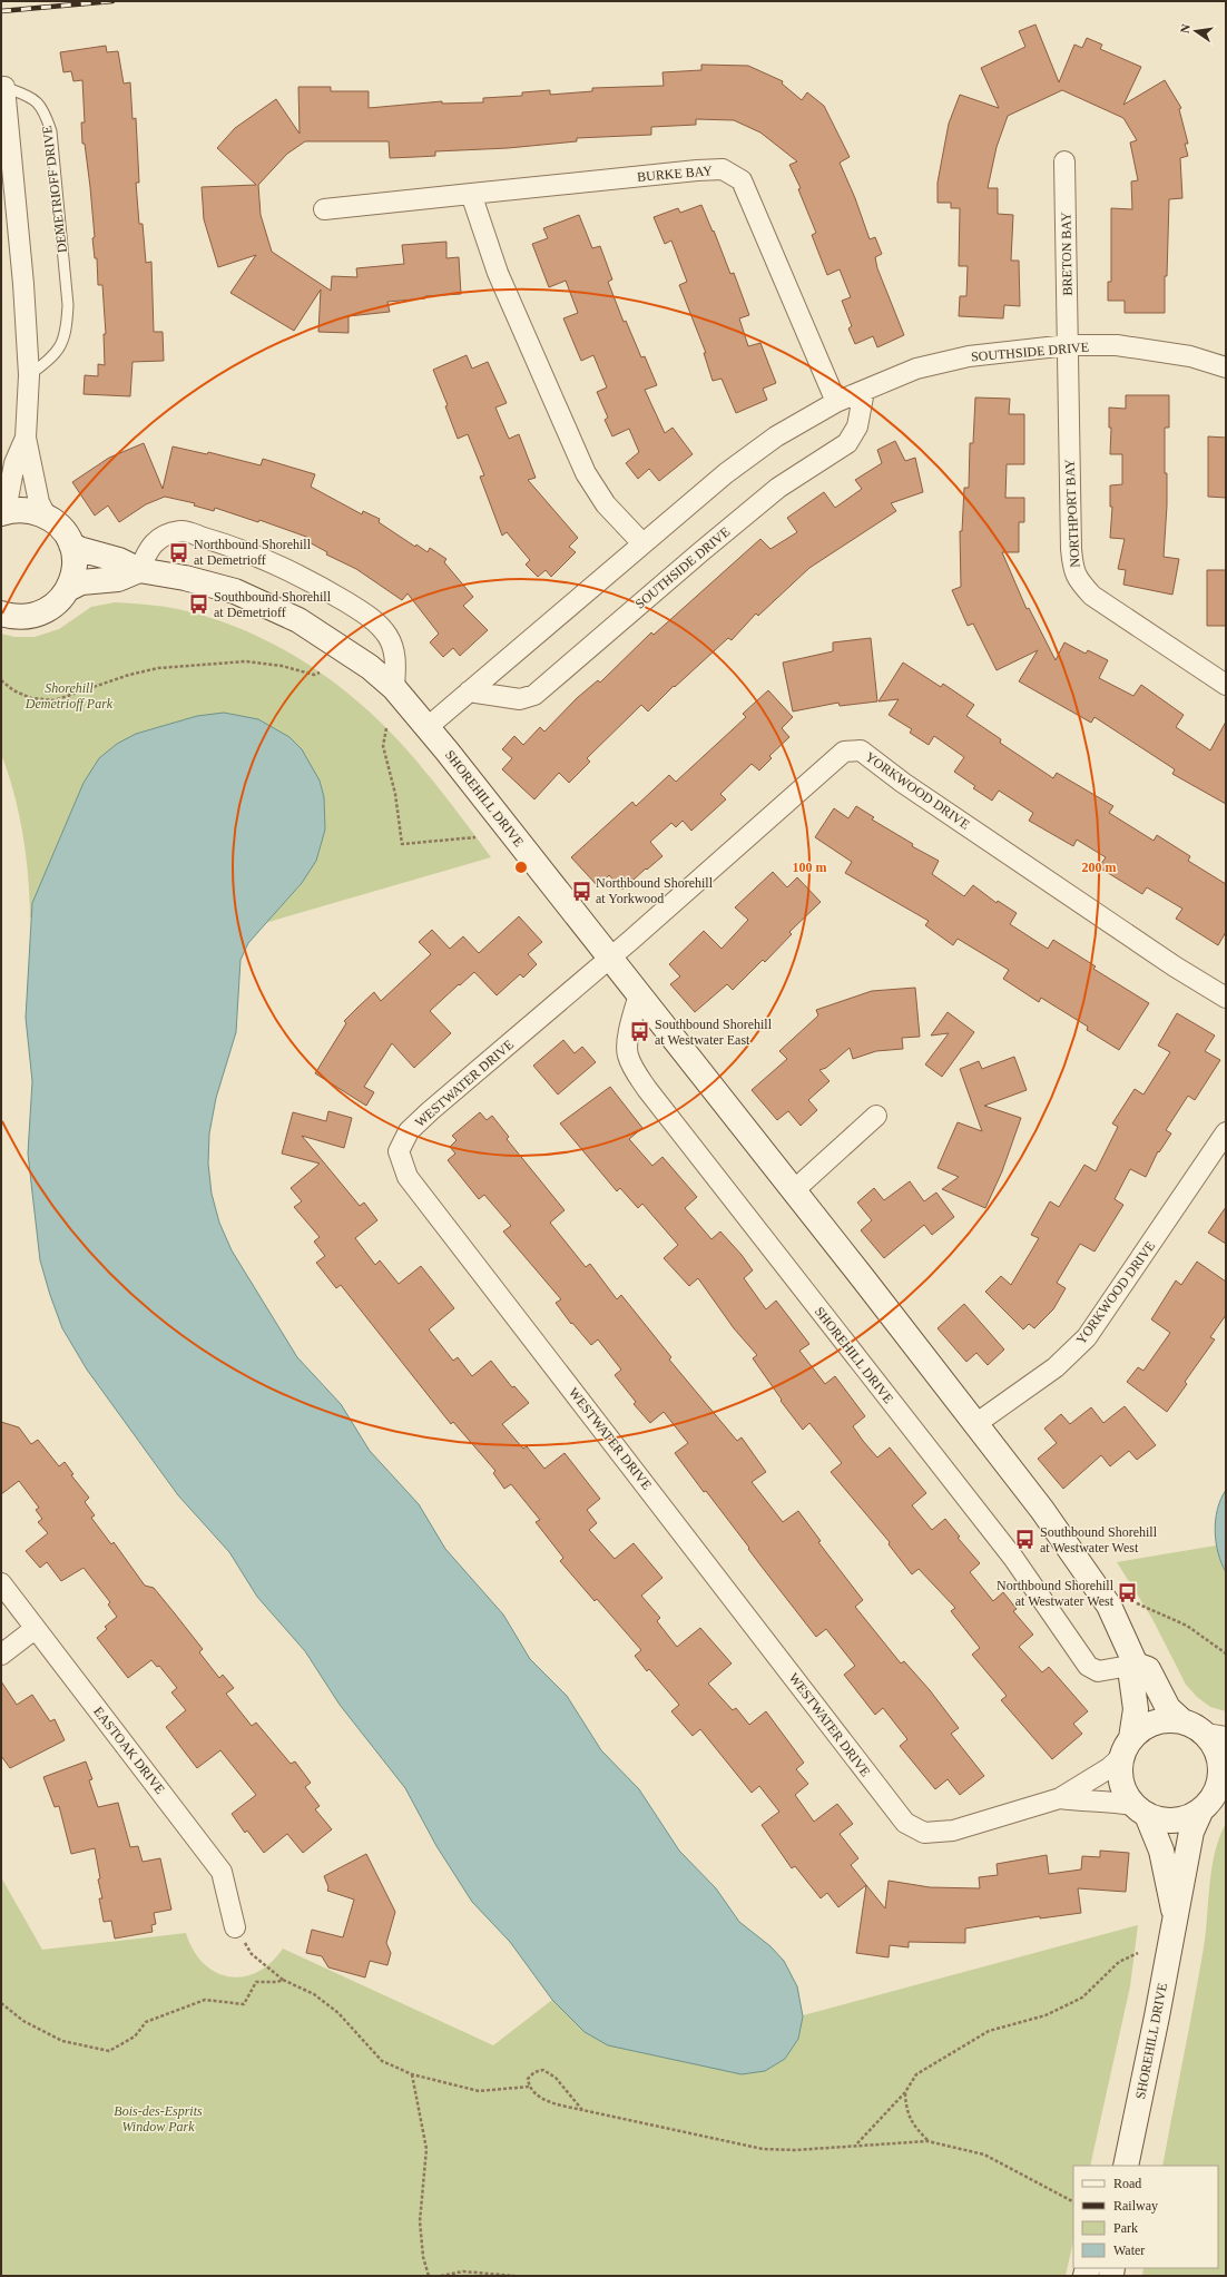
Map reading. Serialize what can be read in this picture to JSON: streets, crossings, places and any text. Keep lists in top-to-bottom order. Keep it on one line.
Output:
{"streets":{"street":["BURKE BAY","DEMETRIOFF DRIVE","BRETON BAY","SOUTHSIDE DRIVE","NORTHPORT BAY","YORKWOOD DRIVE","SHOREHILL DRIVE","WESTWATER DRIVE","EASTOAK DRIVE"]},"crossings":[["BURKE BAY","SOUTHSIDE DRIVE"],["BRETON BAY","SOUTHSIDE DRIVE"],["BRETON BAY","NORTHPORT BAY"],["SOUTHSIDE DRIVE","NORTHPORT BAY"],["SOUTHSIDE DRIVE","SHOREHILL DRIVE"],["YORKWOOD DRIVE","SHOREHILL DRIVE"],["YORKWOOD DRIVE","WESTWATER DRIVE"],["SHOREHILL DRIVE","WESTWATER DRIVE"]],"parks":["Shorehill Demetrioff Park","Bois-des-Esprits Window Park"],"places":{"bus stop":["Northbound Shorehill at Demetrioff","Southbound Shorehill at Demetrioff","Northbound Shorehill at Yorkwood","Southbound Shorehill at Westwater East","Southbound Shorehill at Westwater West","Northbound Shorehill at Westwater West"]},"legend":["Road","Railway","Park","Water"],"north":"left","rings":["100 m","200 m"]}
